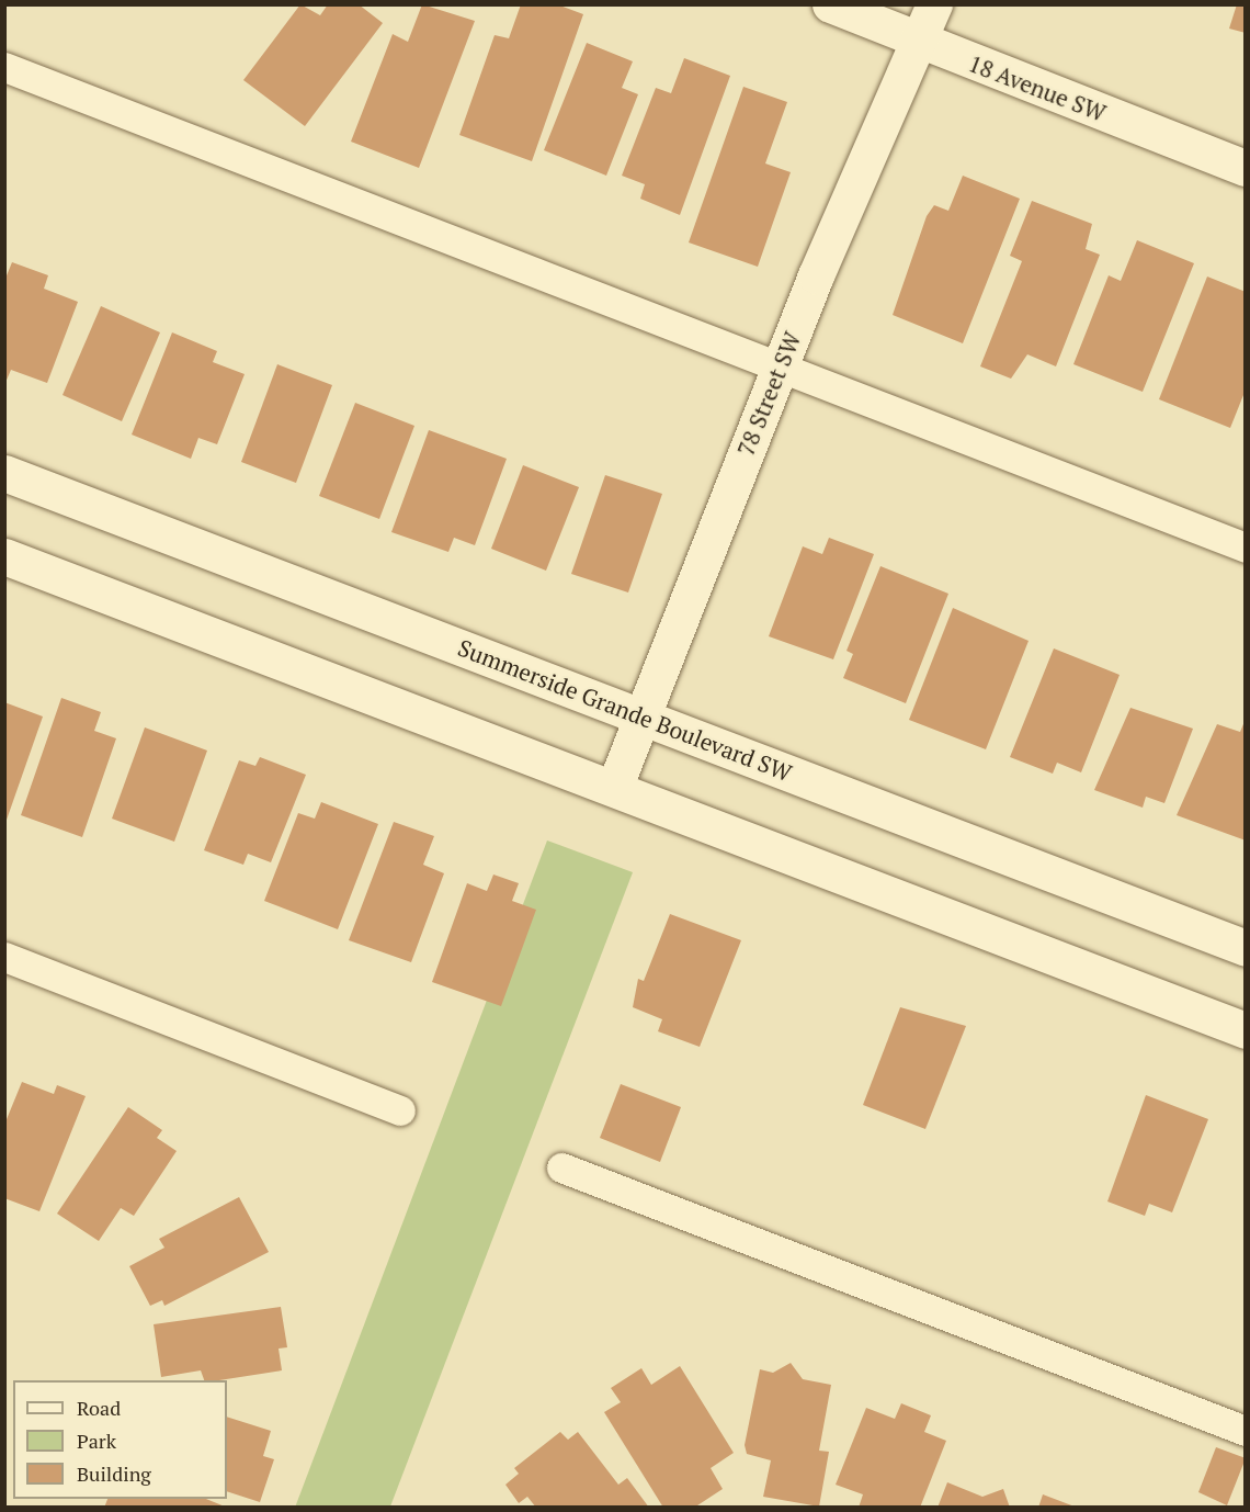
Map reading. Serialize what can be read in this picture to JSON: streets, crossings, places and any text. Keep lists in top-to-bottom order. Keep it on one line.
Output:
{"streets":{"street":["18 Avenue SW","78 Street SW","Summerside Grande Boulevard SW"]},"crossings":[["18 Avenue SW","78 Street SW"],["78 Street SW","Summerside Grande Boulevard SW"]],"legend":["Road","Park","Building"]}
